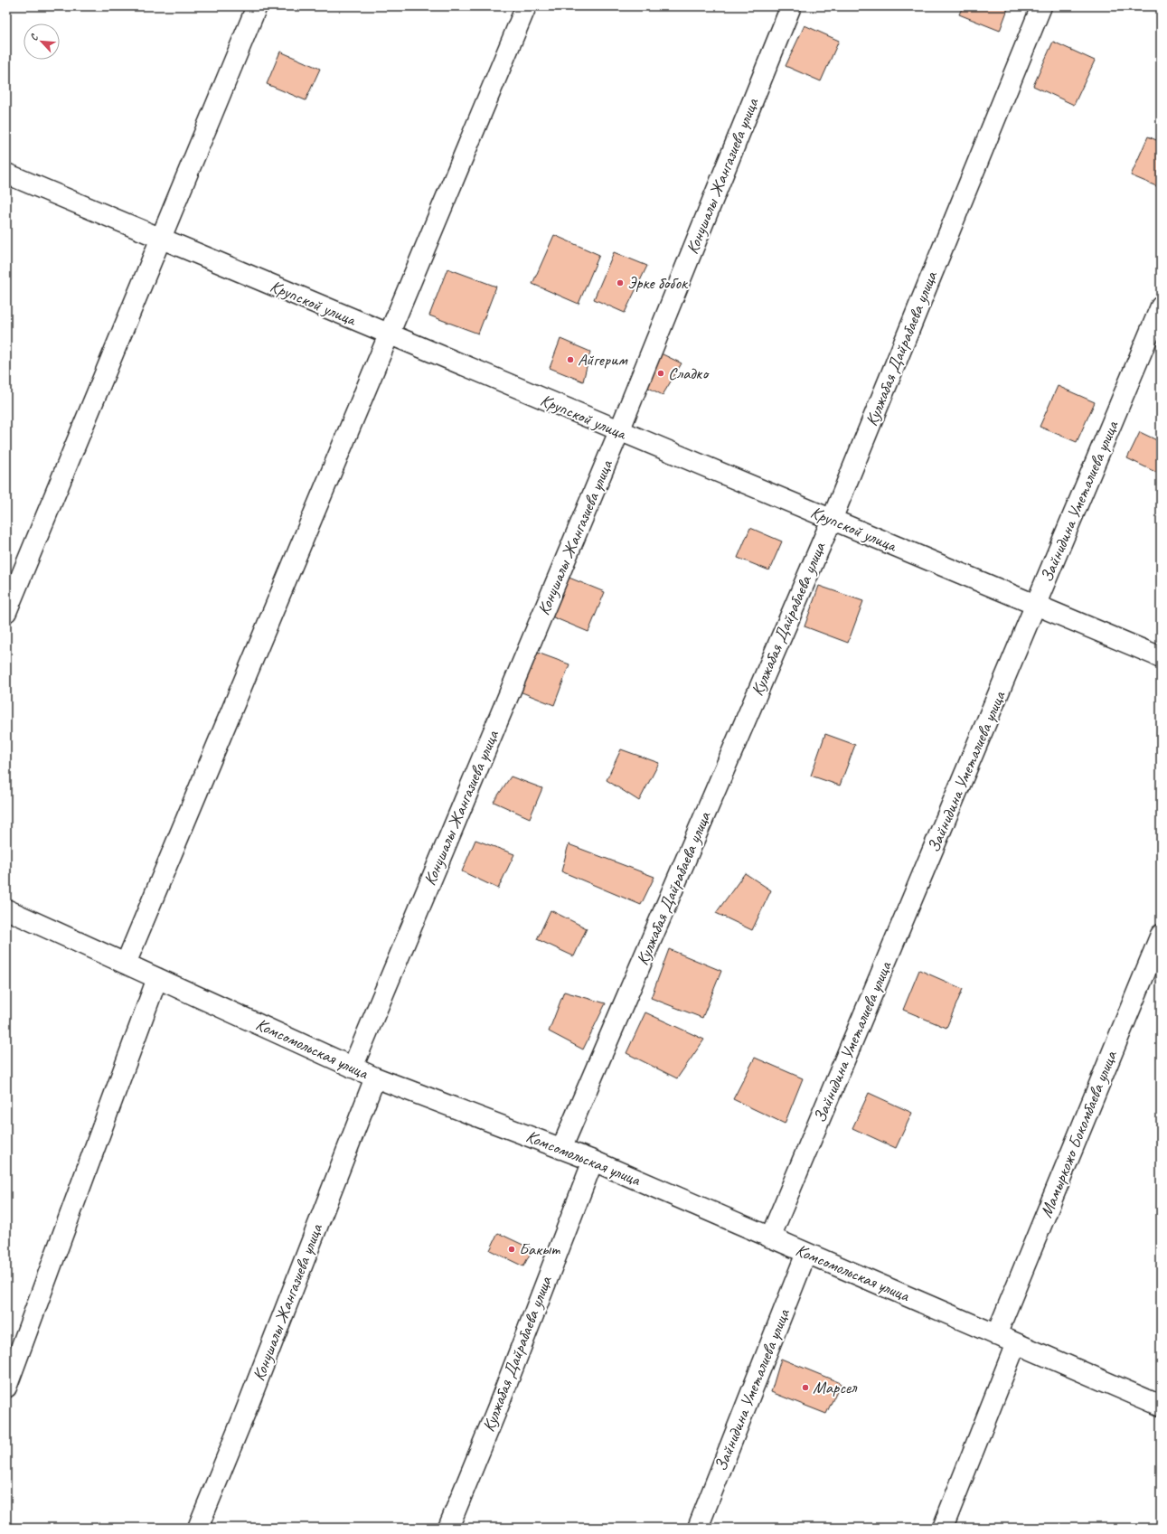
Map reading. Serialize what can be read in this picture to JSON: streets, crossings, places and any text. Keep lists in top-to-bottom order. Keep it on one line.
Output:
{"streets":{"street":["Конушалы Жангазиева улица","Крупской улица","Кулжабая Дайрабаева улица","Зайнидина Уметалиева улица","Комсомольская улица","Мамыркожо Бокомбаева улица"]},"crossings":[["Конушалы Жангазиева улица","Крупской улица"],["Конушалы Жангазиева улица","Комсомольская улица"],["Крупской улица","Кулжабая Дайрабаева улица"],["Крупской улица","Зайнидина Уметалиева улица"],["Кулжабая Дайрабаева улица","Комсомольская улица"],["Зайнидина Уметалиева улица","Комсомольская улица"],["Комсомольская улица","Мамыркожо Бокомбаева улица"]],"places":["Эрке бобок","Айгерим","Сладко","Бакыт","Марсел"],"north":"top left"}
